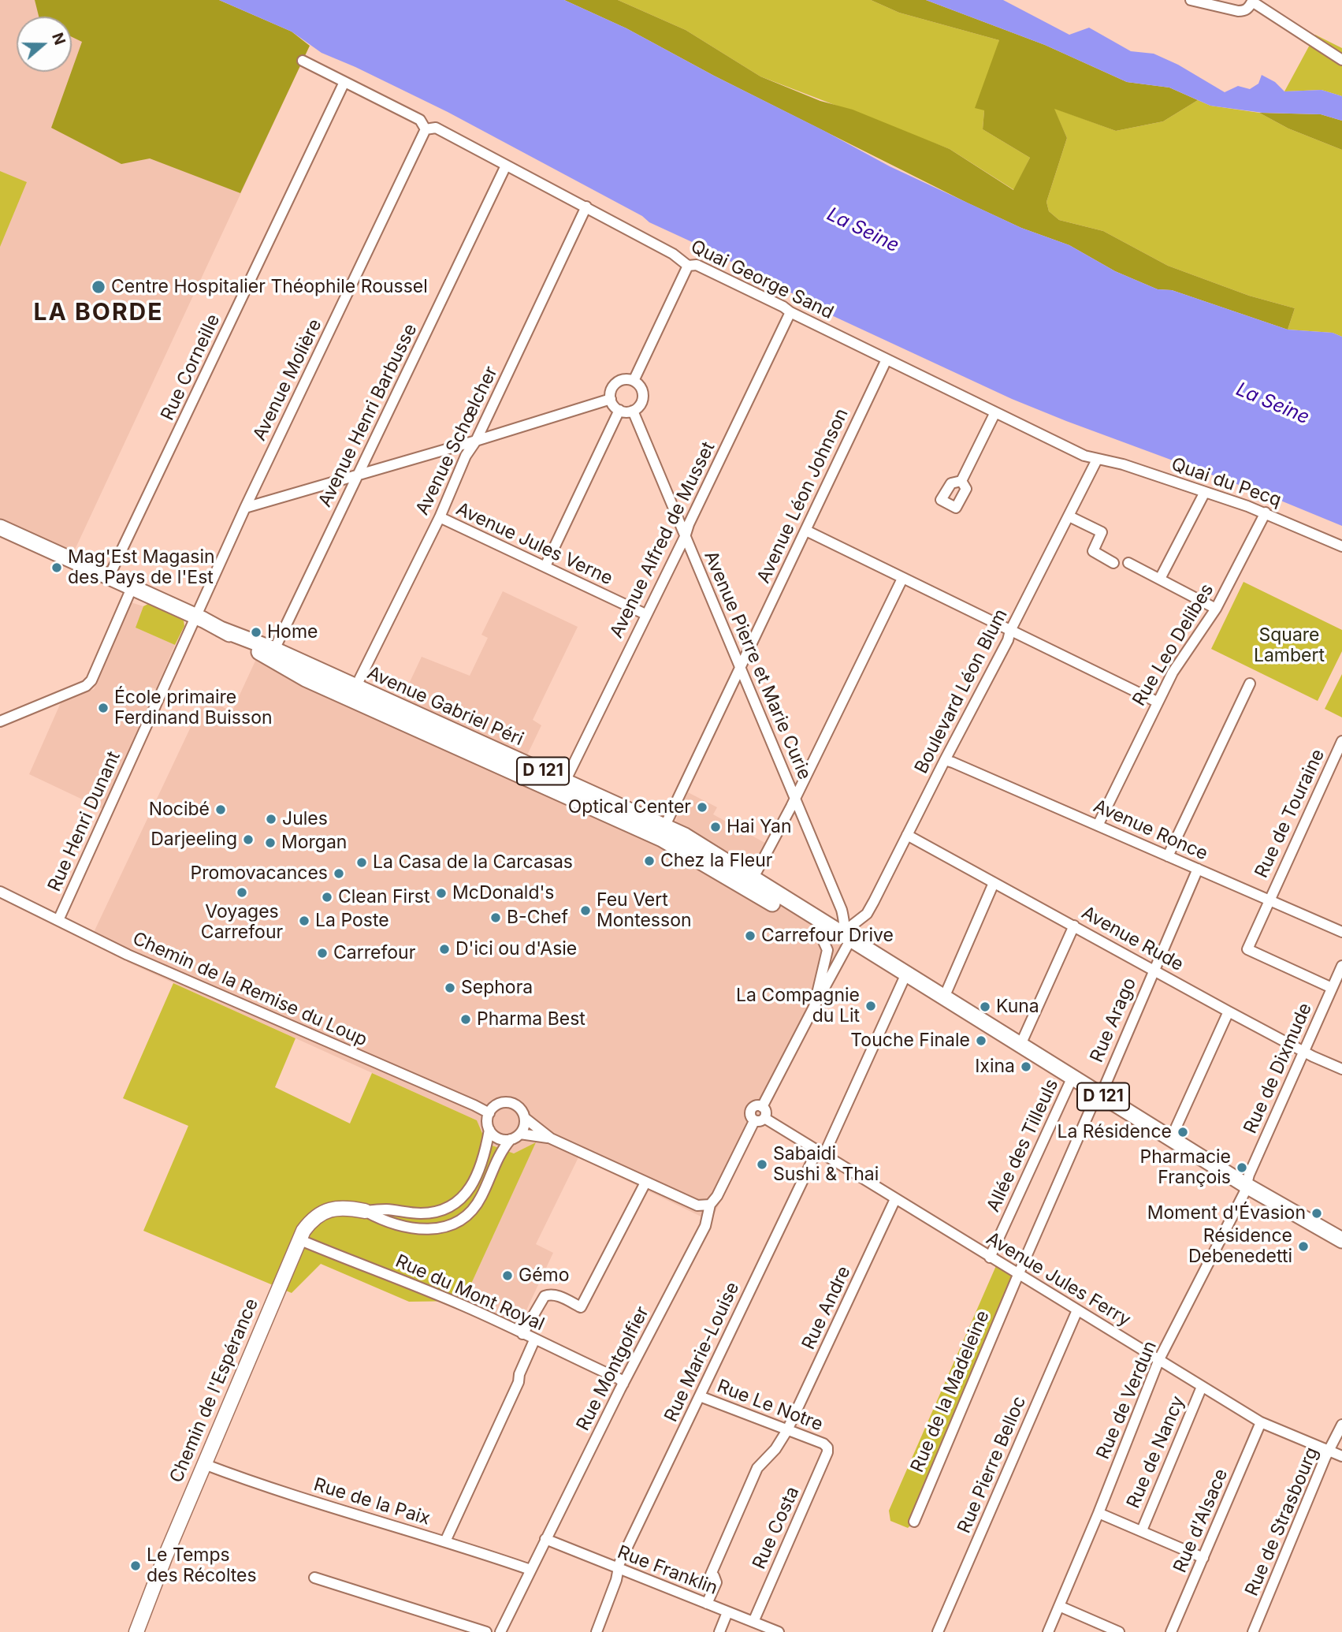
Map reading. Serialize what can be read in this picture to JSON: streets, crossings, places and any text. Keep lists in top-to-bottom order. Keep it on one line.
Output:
{"streets":{"main road":["Avenue Gabriel Péri","D 121"],"street":["Quai George Sand","Rue Corneille","Avenue Molière","Avenue Henri Barbusse","Avenue Schœlcher","Quai du Pecq","Avenue Léon Johnson","Avenue Alfred de Musset","Avenue Jules Verne","Rue Leo Delibes","Avenue Pierre et Marie Curie","Boulevard Léon Blum","Rue de Touraine","Rue Henri Dunant","Avenue Ronce","Avenue Rude","Chemin de la Remise du Loup","Rue Arago","Rue de Dixmude","Allée des Tilleuls","Avenue Jules Ferry","Rue du Mont Royal","Rue Andre","Rue Marie-Louise","Rue Montgolfier","Chemin de l'Espérance","Rue de la Madeleine","Rue de Verdun","Rue Le Notre","Rue de Nancy","Rue Pierre Belloc","Rue de la Paix","Rue d'Alsace","Rue de Strasbourg","Rue Costa","Rue Franklin"]},"crossings":[["Quai George Sand","Rue Corneille"],["Quai George Sand","Avenue Molière"],["Quai George Sand","Avenue Henri Barbusse"],["Quai George Sand","Avenue Schœlcher"],["Quai George Sand","Quai du Pecq"],["Quai George Sand","Avenue Léon Johnson"],["Quai George Sand","Avenue Alfred de Musset"],["Quai George Sand","Boulevard Léon Blum"],["Rue Corneille","Avenue Gabriel Péri"],["Avenue Molière","Avenue Gabriel Péri"],["Avenue Molière","Rue Henri Dunant"],["Avenue Henri Barbusse","Avenue Gabriel Péri"],["Avenue Schœlcher","Avenue Jules Verne"],["Avenue Schœlcher","Avenue Gabriel Péri"],["Quai du Pecq","Rue Leo Delibes"],["Quai du Pecq","Boulevard Léon Blum"],["Avenue Léon Johnson","Avenue Pierre et Marie Curie"],["Avenue Léon Johnson","Avenue Gabriel Péri"],["Avenue Alfred de Musset","Avenue Jules Verne"],["Avenue Alfred de Musset","Avenue Pierre et Marie Curie"],["Avenue Alfred de Musset","Avenue Gabriel Péri"],["Rue Leo Delibes","Avenue Ronce"],["Avenue Pierre et Marie Curie","Boulevard Léon Blum"],["Avenue Pierre et Marie Curie","Avenue Gabriel Péri"],["Avenue Pierre et Marie Curie","D 121"],["Avenue Pierre et Marie Curie","Rue Montgolfier"],["Boulevard Léon Blum","Avenue Gabriel Péri"],["Boulevard Léon Blum","D 121"],["Boulevard Léon Blum","Avenue Ronce"],["Boulevard Léon Blum","Avenue Rude"],["Boulevard Léon Blum","Rue Montgolfier"],["Avenue Gabriel Péri","D 121"],["Avenue Gabriel Péri","Rue Henri Dunant"],["Avenue Gabriel Péri","Rue Montgolfier"],["D 121","Rue Arago"],["D 121","Rue de Dixmude"],["D 121","Allée des Tilleuls"],["D 121","Rue Marie-Louise"],["D 121","Rue Montgolfier"],["D 121","Rue de Verdun"],["Rue de Touraine","Avenue Ronce"],["Rue de Touraine","Rue de Dixmude"],["Rue Henri Dunant","Chemin de la Remise du Loup"],["Avenue Ronce","Rue Arago"],["Avenue Rude","Rue Arago"],["Avenue Rude","Rue de Dixmude"],["Chemin de la Remise du Loup","Chemin de l'Espérance"],["Rue Arago","Avenue Jules Ferry"],["Rue Arago","Rue de la Madeleine"],["Rue de Dixmude","Rue de Verdun"],["Allée des Tilleuls","Avenue Jules Ferry"],["Avenue Jules Ferry","Rue Andre"],["Avenue Jules Ferry","Rue Marie-Louise"],["Avenue Jules Ferry","Rue Montgolfier"],["Avenue Jules Ferry","Rue de la Madeleine"],["Avenue Jules Ferry","Rue de Verdun"],["Avenue Jules Ferry","Rue de Nancy"],["Avenue Jules Ferry","Rue Pierre Belloc"],["Avenue Jules Ferry","Rue d'Alsace"],["Avenue Jules Ferry","Rue de Strasbourg"],["Rue du Mont Royal","Rue Montgolfier"],["Rue du Mont Royal","Chemin de l'Espérance"],["Rue Andre","Rue Le Notre"],["Rue Andre","Rue Franklin"],["Rue Marie-Louise","Rue Le Notre"],["Rue Marie-Louise","Rue Franklin"],["Rue Montgolfier","Rue de la Paix"],["Rue Montgolfier","Rue Franklin"],["Chemin de l'Espérance","Rue de la Paix"],["Rue Le Notre","Rue Costa"],["Rue Costa","Rue Franklin"]],"districts":["LA BORDE"],"water":["La Seine"],"parks":["Square Lambert"],"places":["Centre Hospitalier Théophile Roussel","Mag'Est Magasin des Pays de l'Est","Home","École primaire Ferdinand Buisson","Optical Center","Nocibé","Jules","Hai Yan","Darjeeling","Morgan","Chez la Fleur","La Casa de la Carcasas","Promovacances","Voyages Carrefour","McDonald's","Clean First","Feu Vert Montesson","B-Chef","La Poste","Carrefour Drive","D'ici ou d'Asie","Carrefour","Sephora","La Compagnie du Lit","Kuna","Pharma Best","Touche Finale","Ixina","La Résidence","Sabaidi Sushi & Thai","Pharmacie François","Moment d'Évasion","Résidence Debenedetti","Gémo","Le Temps des Récoltes"],"north":"right"}
